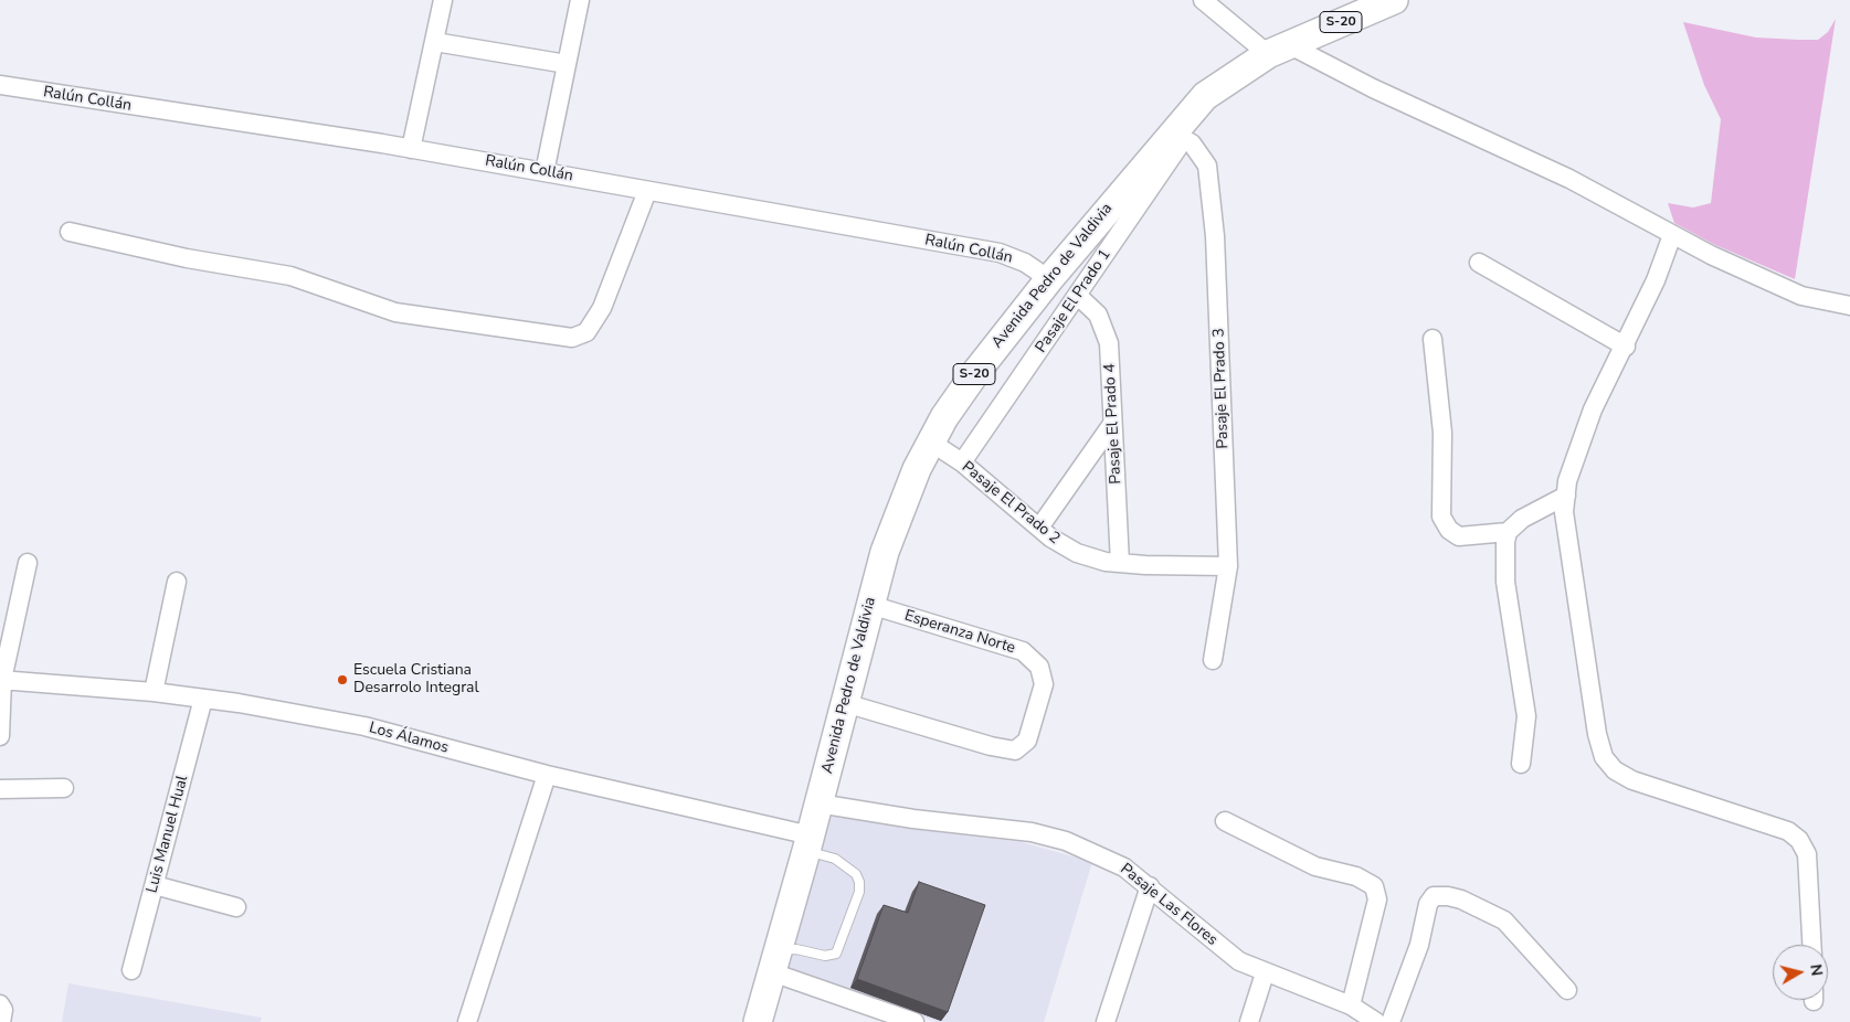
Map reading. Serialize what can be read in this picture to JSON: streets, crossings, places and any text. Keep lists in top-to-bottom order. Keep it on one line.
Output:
{"streets":{"main road":["S-20","Avenida Pedro de Valdivia"],"street":["Ralún Collán","Pasaje El Prado 1","Pasaje El Prado 3","Pasaje El Prado 4","Pasaje El Prado 2","Esperanza Norte","Los Álamos","Luis Manuel Hual","Pasaje Las Flores"]},"crossings":[["Ralún Collán","Avenida Pedro de Valdivia"],["Avenida Pedro de Valdivia","Pasaje El Prado 1"],["Avenida Pedro de Valdivia","Pasaje El Prado 3"],["Avenida Pedro de Valdivia","Pasaje El Prado 2"],["Avenida Pedro de Valdivia","Esperanza Norte"],["Avenida Pedro de Valdivia","Los Álamos"],["Avenida Pedro de Valdivia","Pasaje Las Flores"],["Pasaje El Prado 1","Pasaje El Prado 3"],["Pasaje El Prado 1","Pasaje El Prado 4"],["Pasaje El Prado 1","Pasaje El Prado 2"],["Pasaje El Prado 3","Pasaje El Prado 2"],["Pasaje El Prado 4","Pasaje El Prado 2"],["Los Álamos","Luis Manuel Hual"]],"places":["Escuela Cristiana Desarrolo Integral"],"north":"right"}
